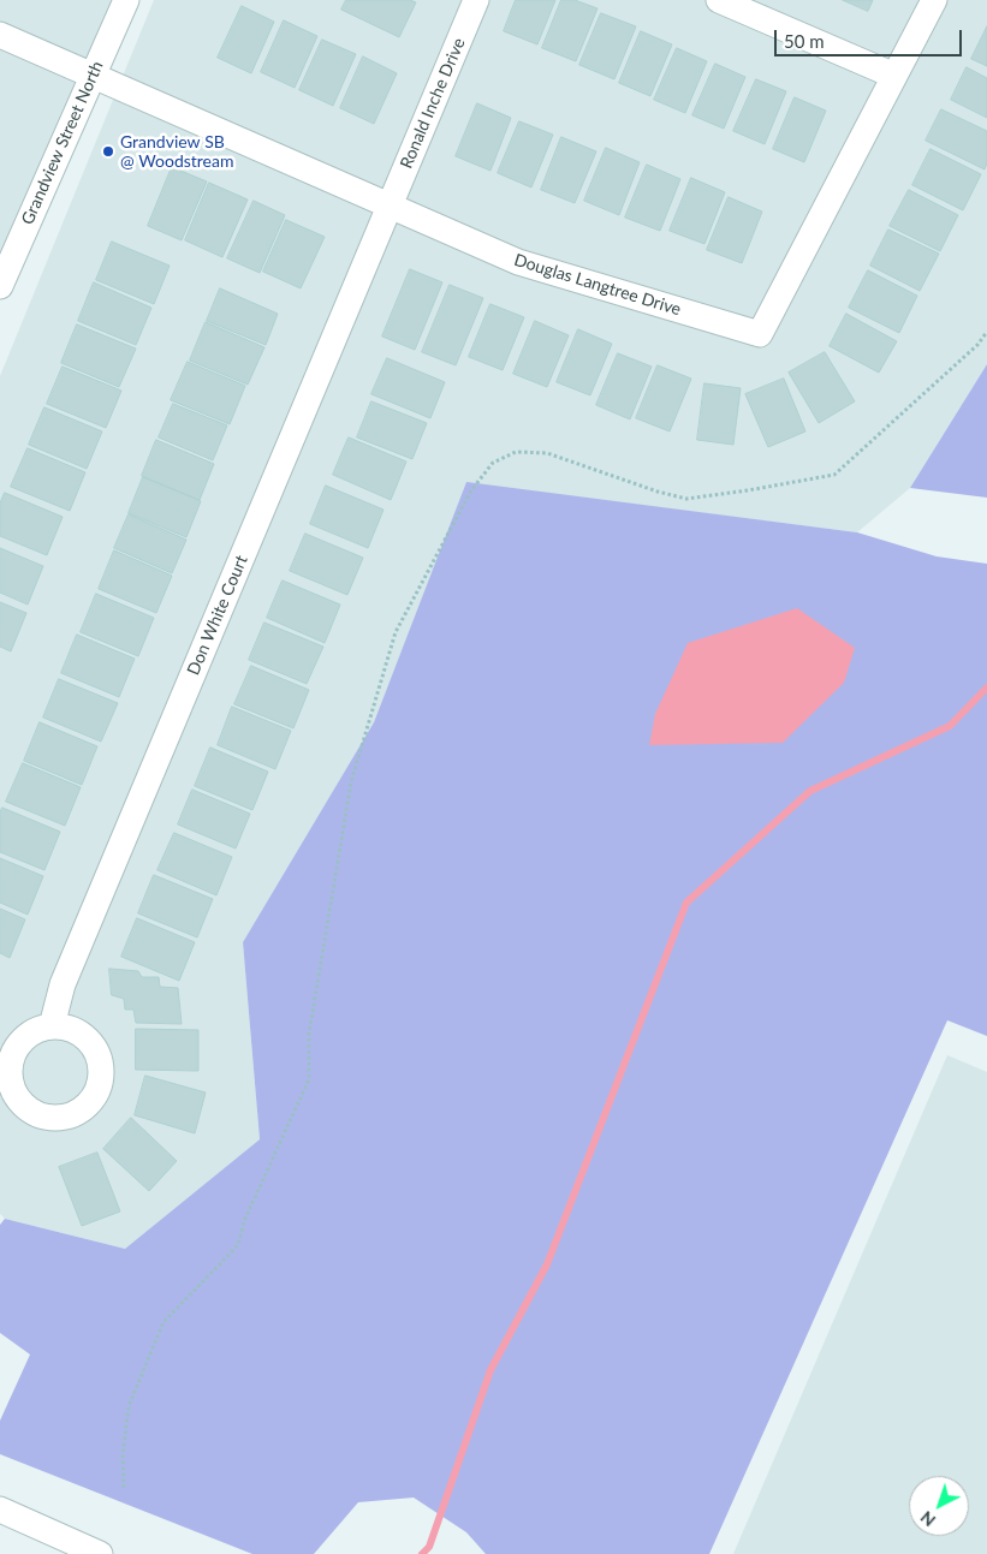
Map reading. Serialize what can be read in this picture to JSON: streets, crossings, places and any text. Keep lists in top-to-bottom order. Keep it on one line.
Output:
{"streets":{"street":["Ronald Inche Drive","Grandview Street North","Douglas Langtree Drive","Don White Court"]},"crossings":[["Ronald Inche Drive","Douglas Langtree Drive"],["Ronald Inche Drive","Don White Court"],["Grandview Street North","Douglas Langtree Drive"],["Douglas Langtree Drive","Don White Court"]],"places":["Grandview SB @ Woodstream"],"scale_bar":"50 m","north":"bottom left"}
